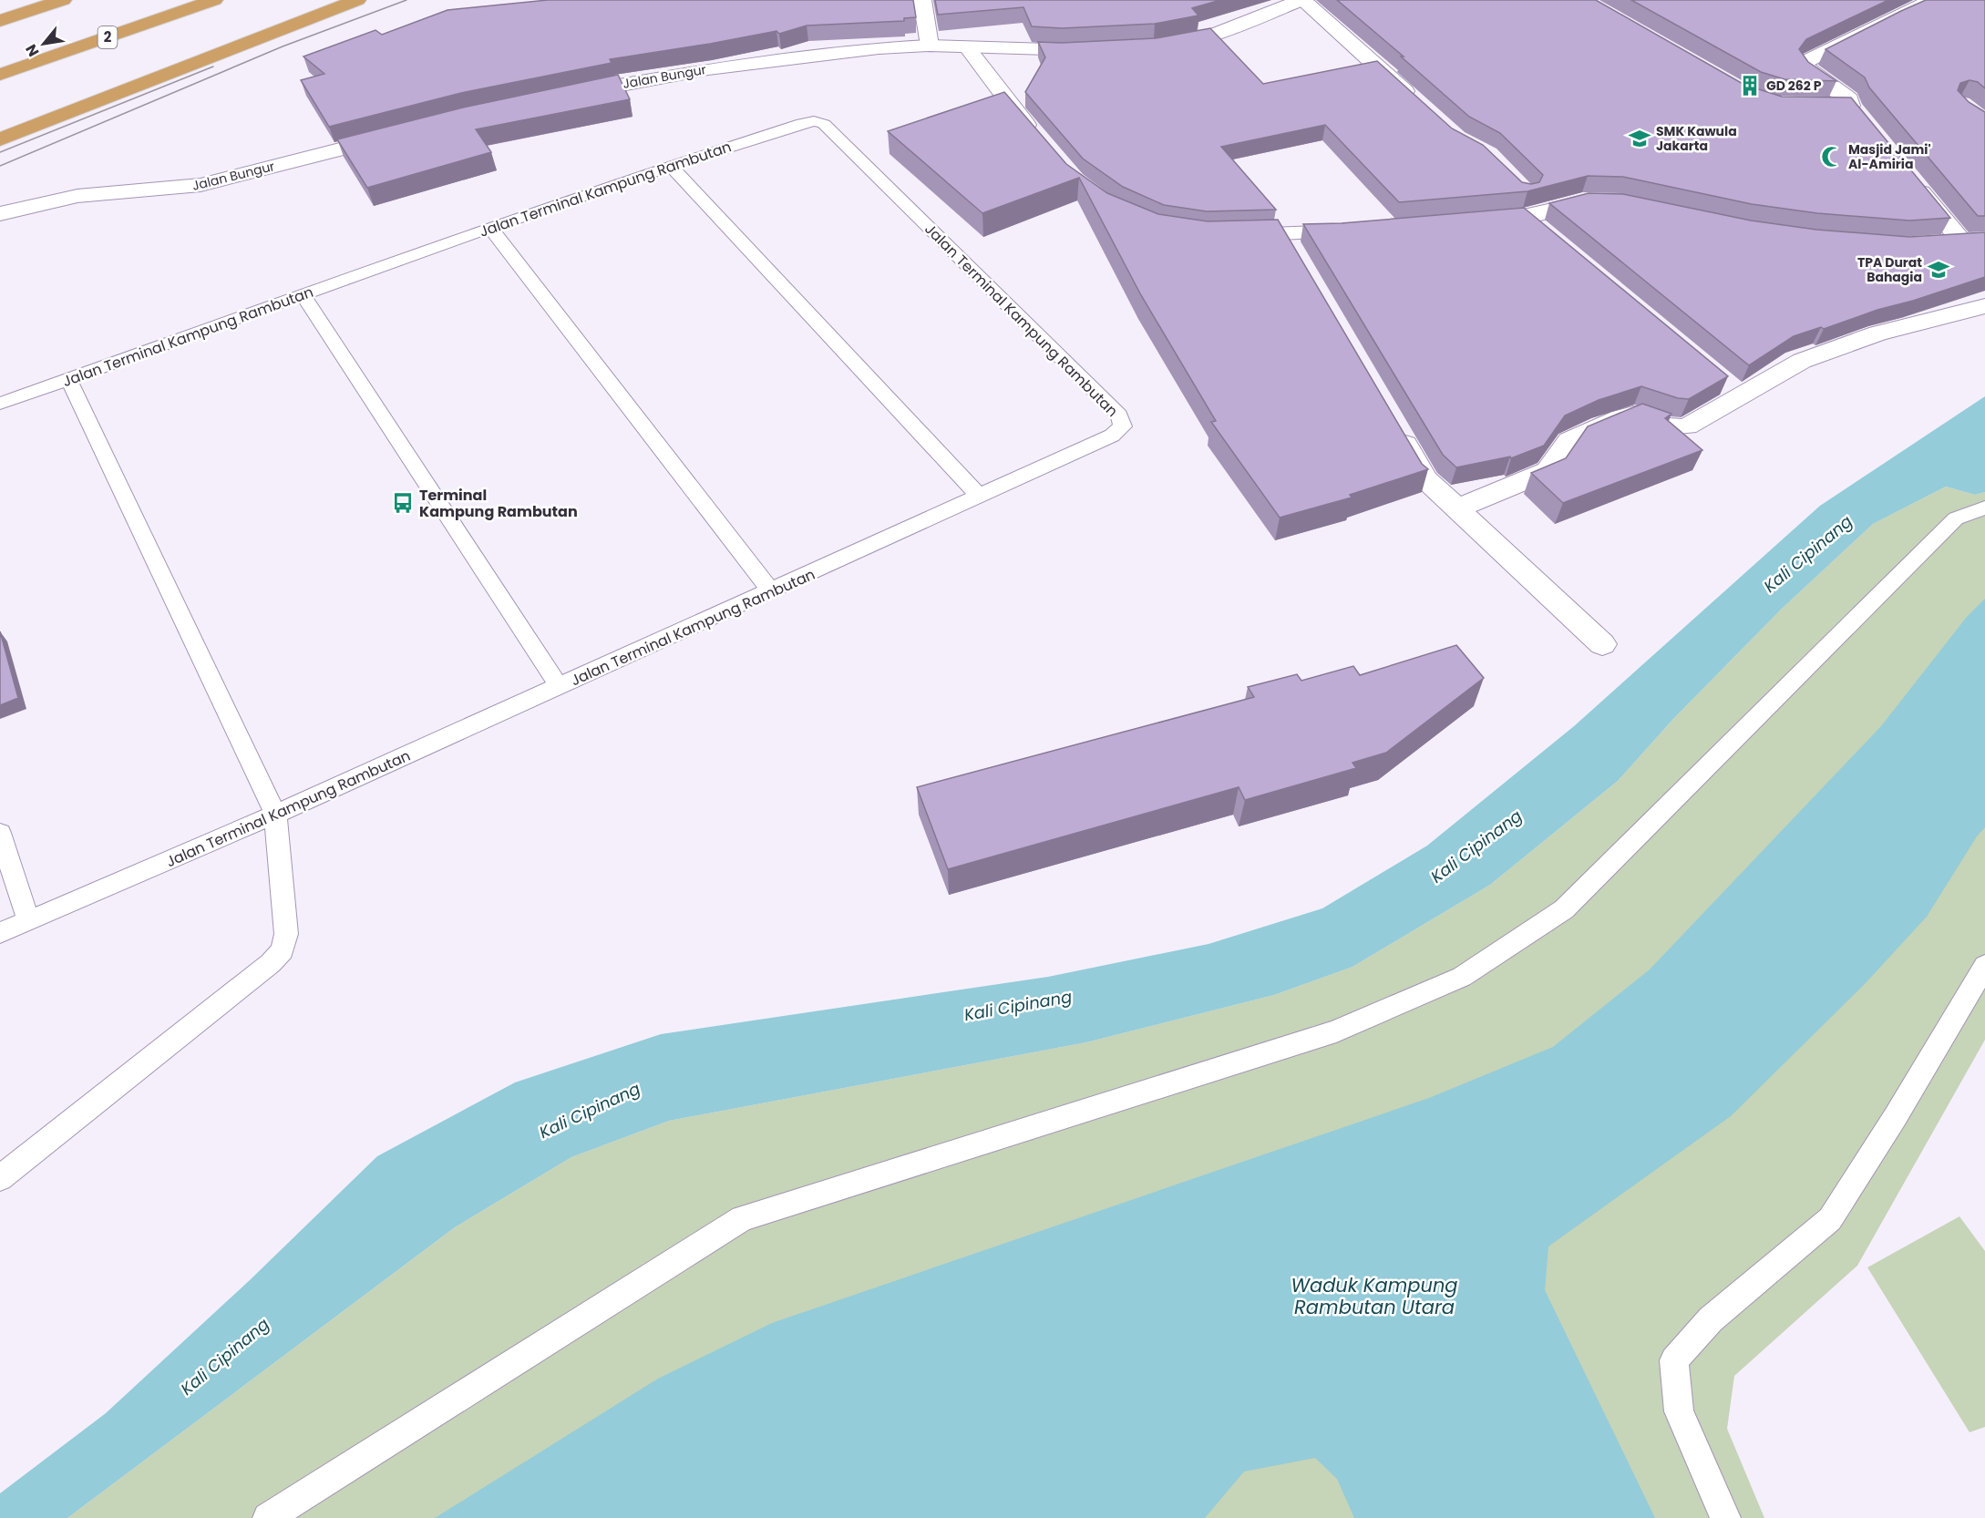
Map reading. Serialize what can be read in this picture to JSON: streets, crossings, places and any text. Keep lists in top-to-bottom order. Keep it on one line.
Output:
{"streets":{"highway":["2"],"street":["Jalan Bungur"],"lane":["Jalan Terminal Kampung Rambutan"]},"water":["Kali Cipinang","Waduk Kampung Rambutan Utara"],"places":{"building":["GD 262 P"],"school or university":["SMK Kawula Jakarta","TPA Durat Bahagia"],"mosque":["Masjid Jami' Al-Amiria"],"bus stop":["Terminal Kampung Rambutan"]},"north":"bottom left"}
